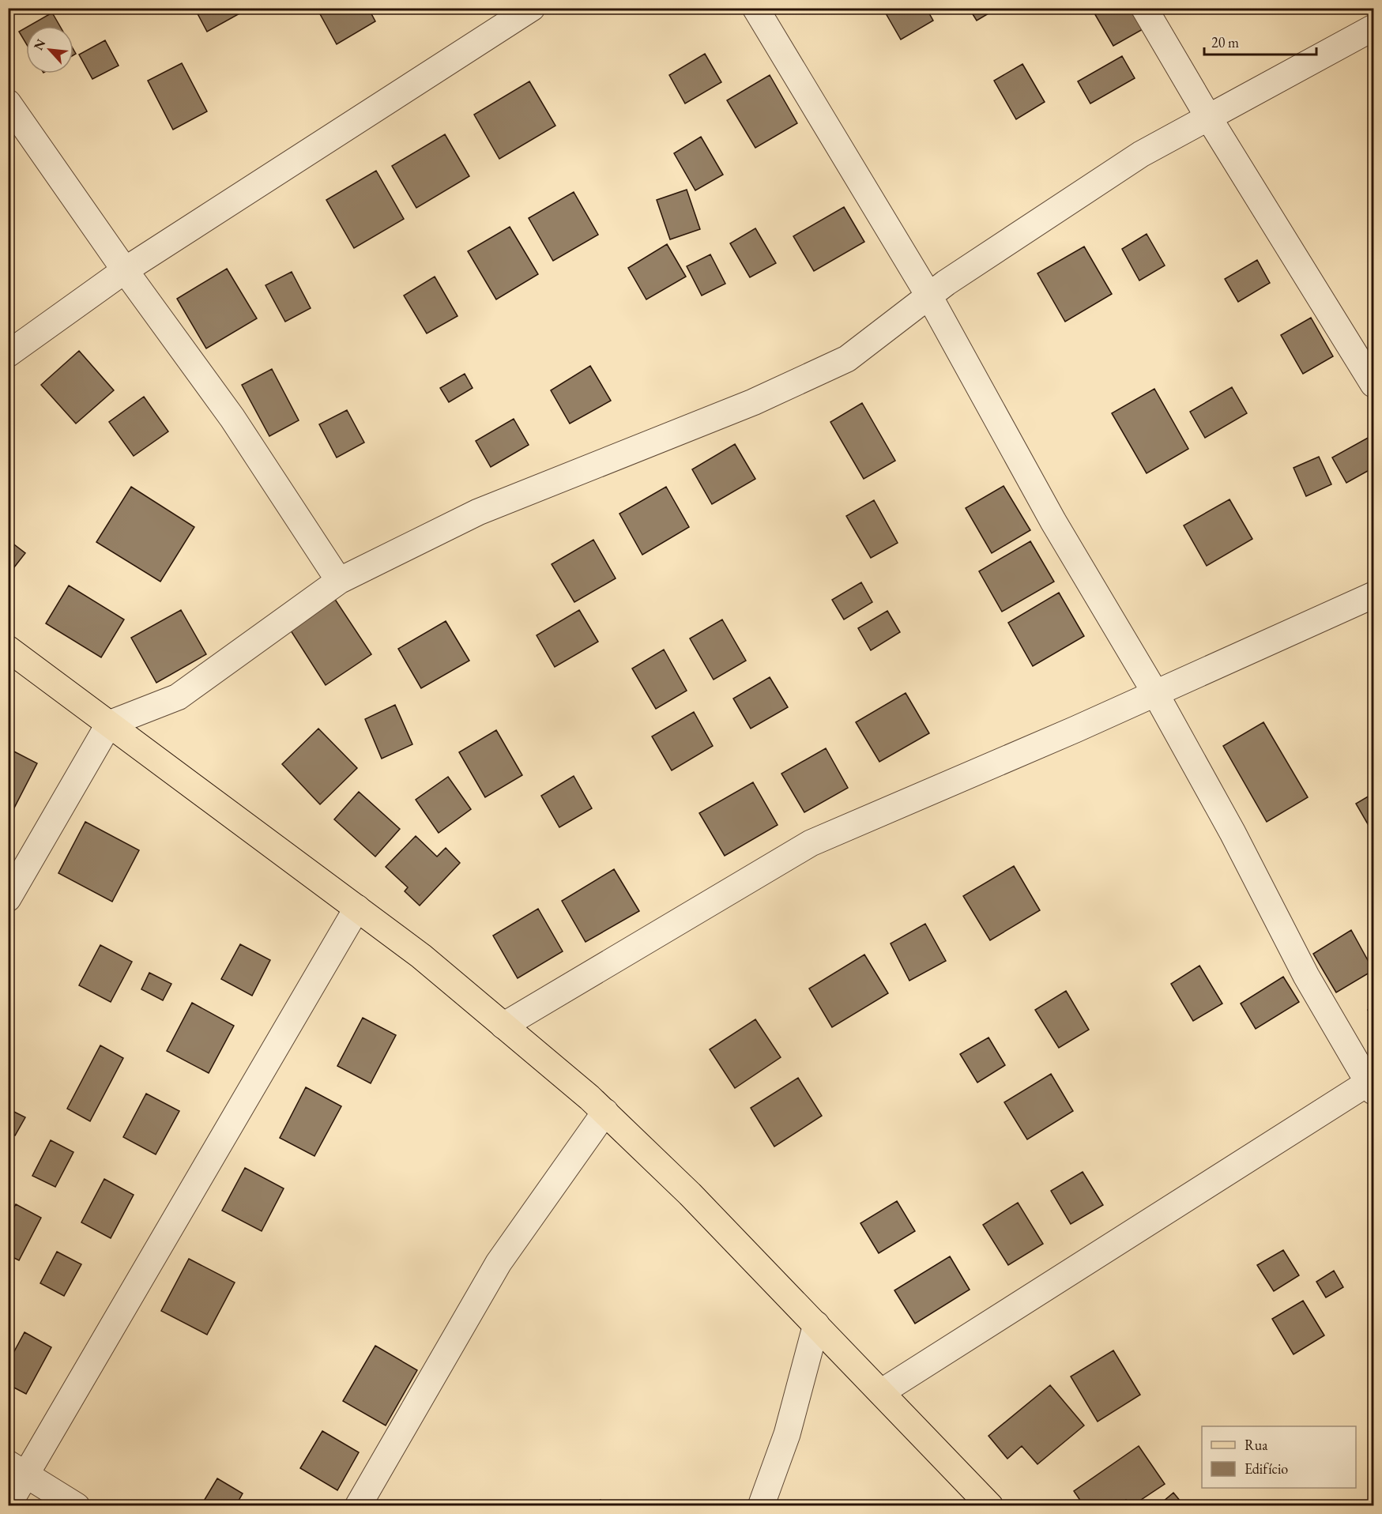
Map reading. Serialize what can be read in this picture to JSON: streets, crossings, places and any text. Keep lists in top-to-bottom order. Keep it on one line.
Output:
{"legend":["Rua","Edifício"],"scale_bar":"20 m","north":"top left"}
